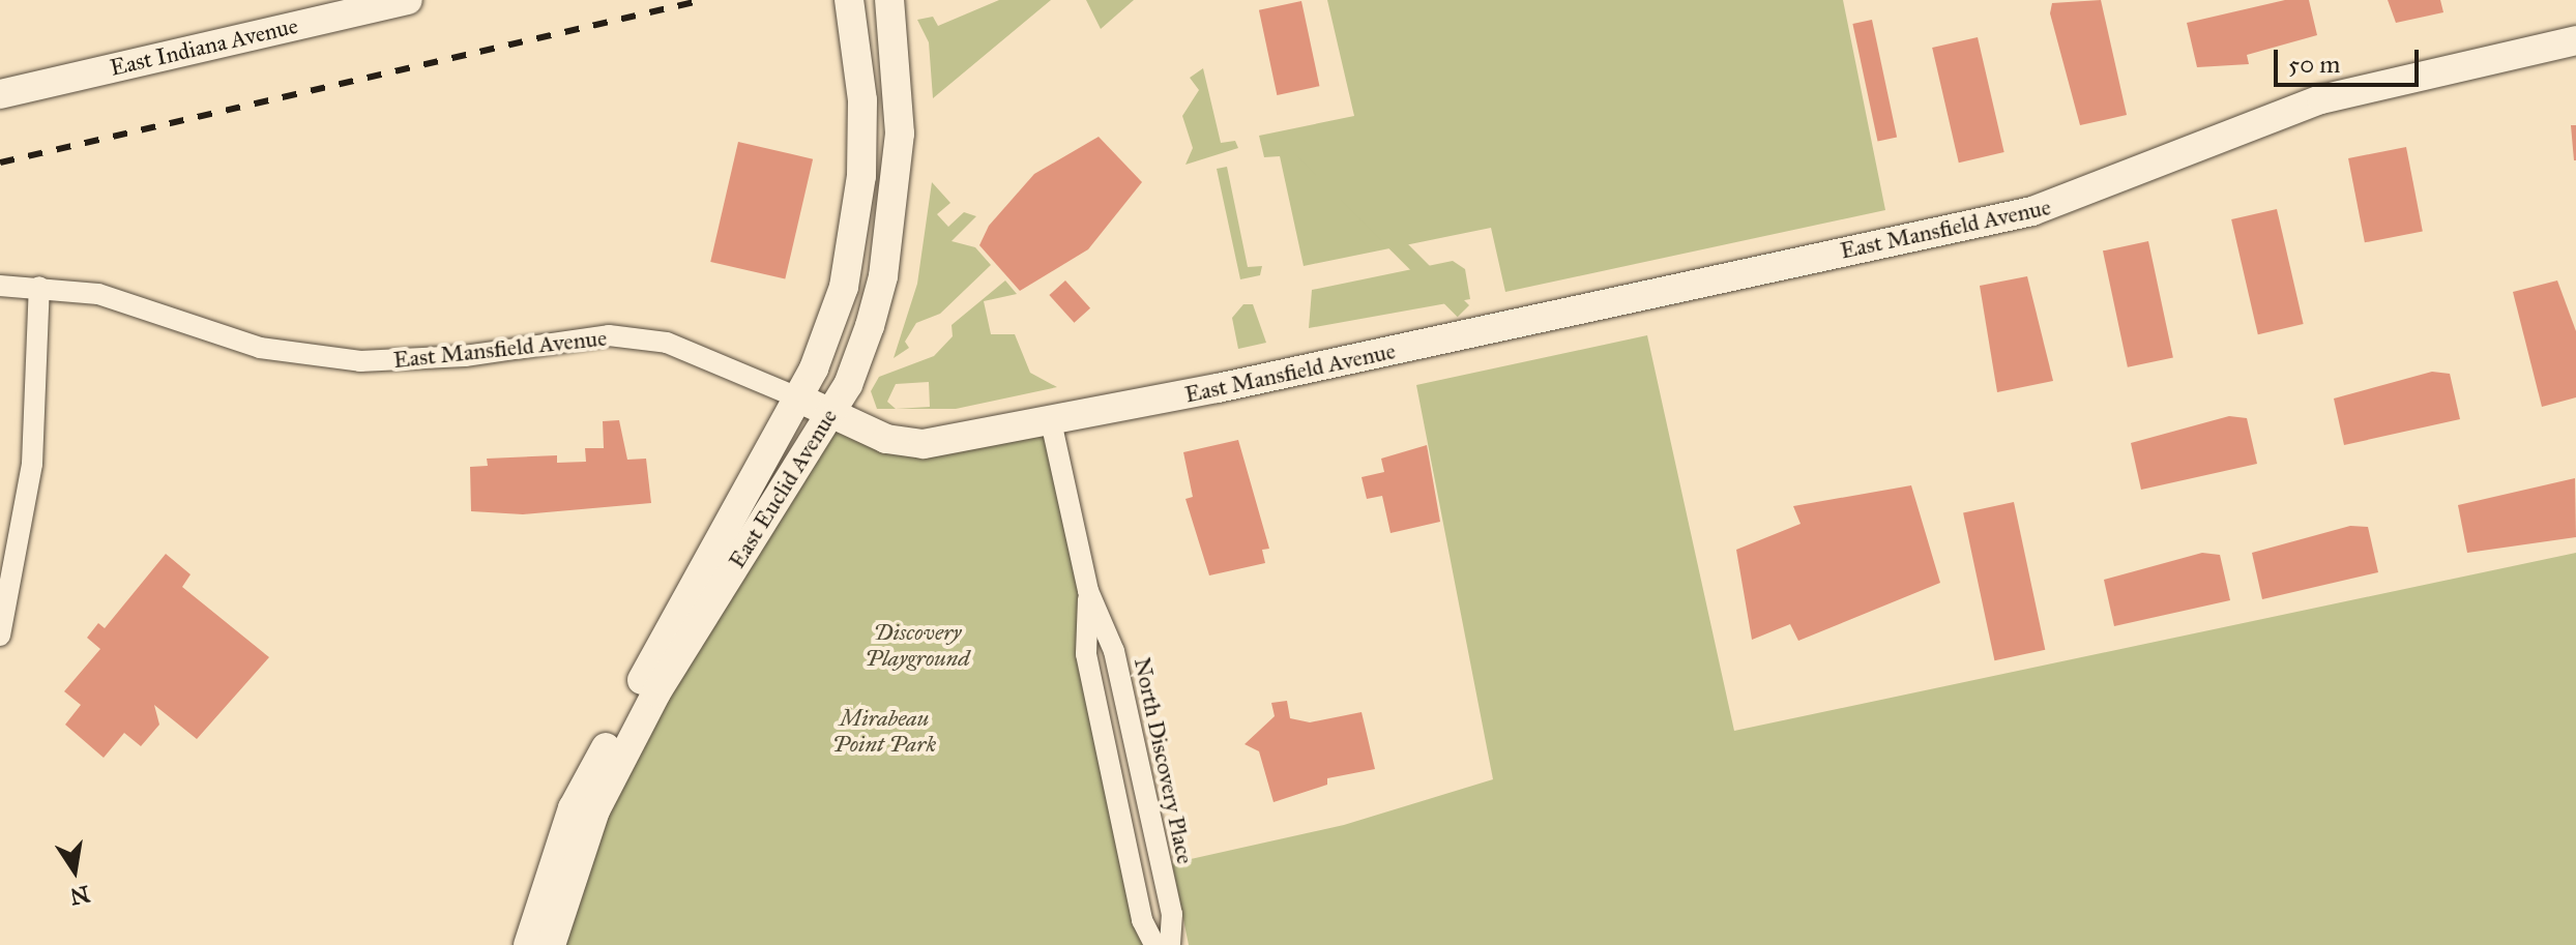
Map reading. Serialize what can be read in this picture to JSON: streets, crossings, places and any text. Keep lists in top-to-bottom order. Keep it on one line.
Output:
{"streets":{"street":["East Indiana Avenue","East Mansfield Avenue","East Euclid Avenue","North Discovery Place"]},"crossings":[["East Mansfield Avenue","East Euclid Avenue"],["East Mansfield Avenue","North Discovery Place"]],"parks":["Discovery Playground","Mirabeau Point Park"],"scale_bar":"50 m","north":"bottom"}
